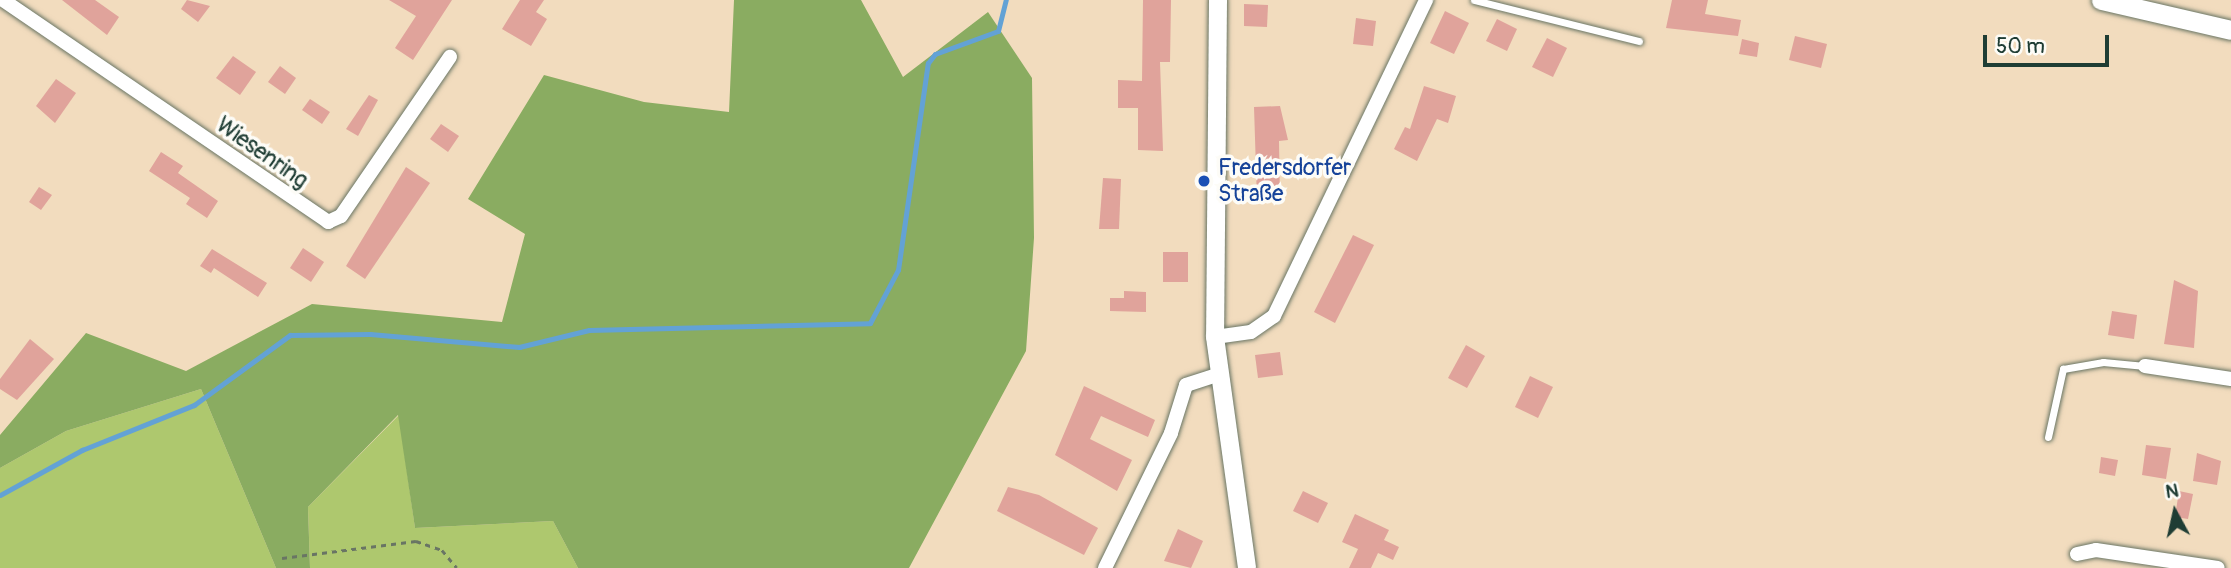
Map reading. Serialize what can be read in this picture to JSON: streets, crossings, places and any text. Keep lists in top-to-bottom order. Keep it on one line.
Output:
{"streets":{"street":["Wiesenring"]},"places":["Fredersdorfer Straße"],"scale_bar":"50 m","north":"top"}
